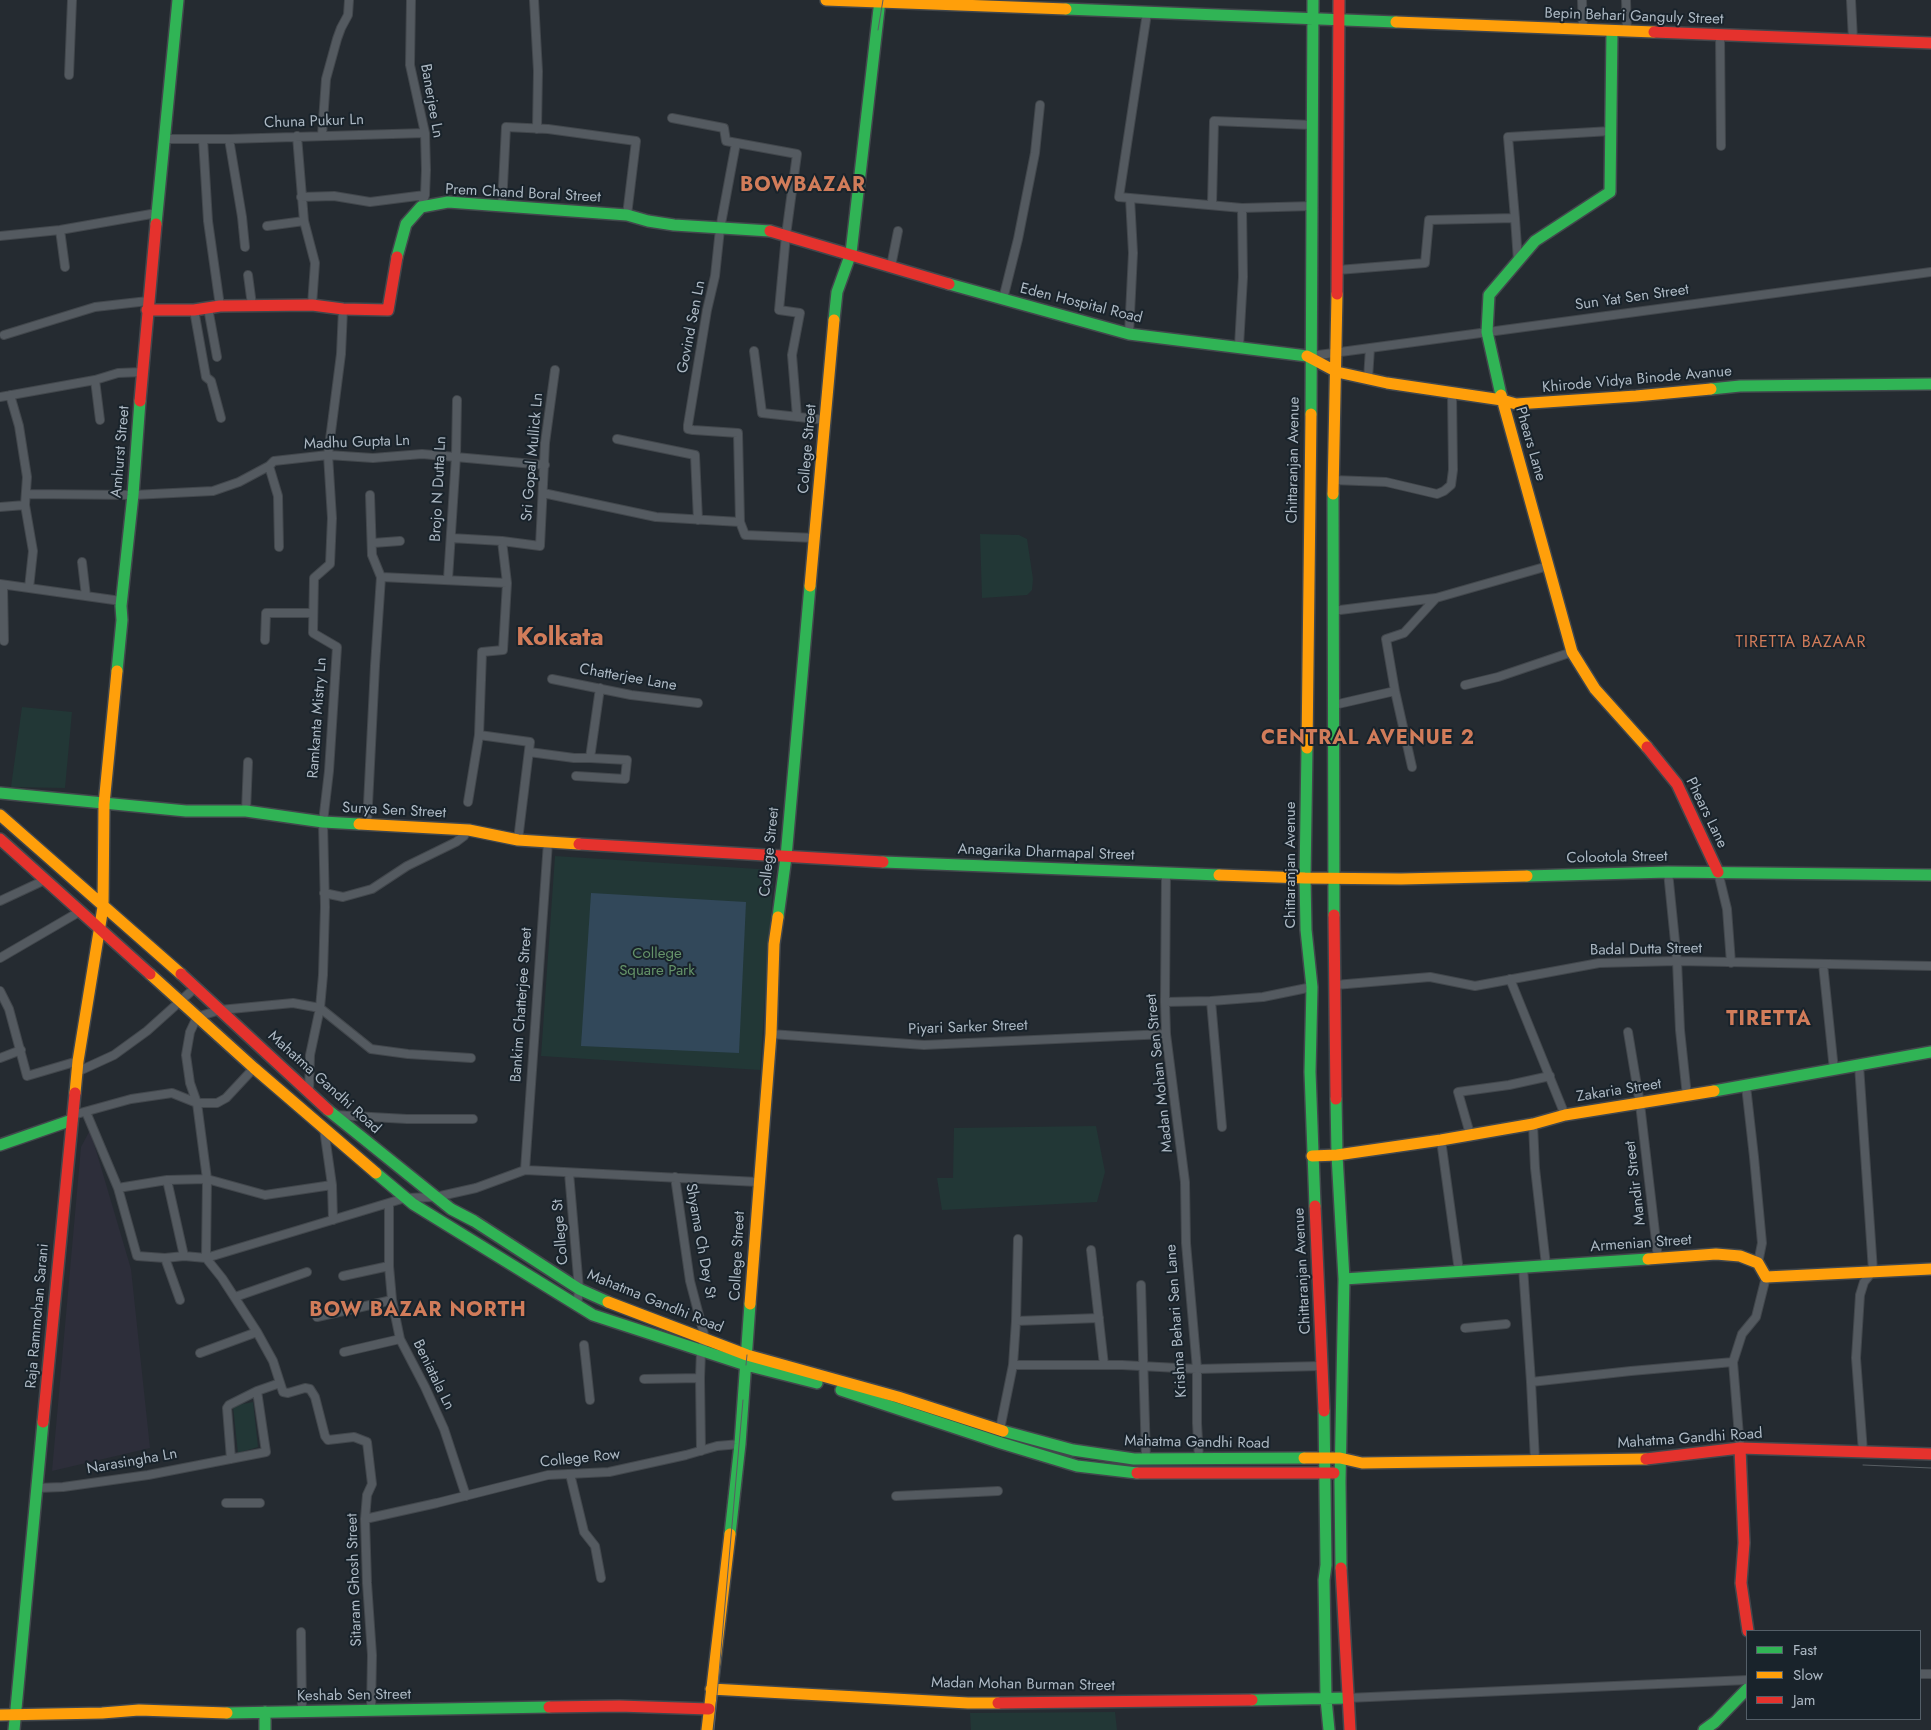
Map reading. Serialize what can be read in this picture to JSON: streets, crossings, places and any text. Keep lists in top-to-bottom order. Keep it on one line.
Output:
{"streets":{"main road":["Bepin Behari Ganguly Street","Prem Chand Boral Street","Eden Hospital Road","Khirode Vidya Binode Avanue","Phears Lane","College Street","Amhurst Street","Chittaranjan Avenue","Surya Sen Street","Anagarika Dharmapal Street","Colootola Street","Mahatma Gandhi Road","Zakaria Street","Armenian Street","Raja Rammohan Sarani","Madan Mohan Burman Street","Keshab Sen Street"],"street":["Banerjee Ln","Chuna Pukur Ln","Sun Yat Sen Street","Govind Sen Ln","Madhu Gupta Ln","Sri Gopal Mullick Ln","Brojo N Dutta Ln","Chatterjee Lane","Ramkanta Mistry Ln","Badal Dutta Street","Bankim Chatterjee Street","Piyari Sarker Street","Madan Mohan Sen Street","Mandir Street","College St","Shyama Ch Dey St","Krishna Behari Sen Lane","Beniatala Ln","College Row","Narasingha Ln","Sitaram Ghosh Street"]},"crossings":[["Bepin Behari Ganguly Street","Phears Lane"],["Bepin Behari Ganguly Street","College Street"],["Bepin Behari Ganguly Street","Chittaranjan Avenue"],["Banerjee Ln","Chuna Pukur Ln"],["Banerjee Ln","Prem Chand Boral Street"],["Chuna Pukur Ln","Amhurst Street"],["Prem Chand Boral Street","Eden Hospital Road"],["Prem Chand Boral Street","Govind Sen Ln"],["Prem Chand Boral Street","College Street"],["Sun Yat Sen Street","Eden Hospital Road"],["Sun Yat Sen Street","Khirode Vidya Binode Avanue"],["Sun Yat Sen Street","Phears Lane"],["Sun Yat Sen Street","Chittaranjan Avenue"],["Eden Hospital Road","Khirode Vidya Binode Avanue"],["Eden Hospital Road","College Street"],["Eden Hospital Road","Chittaranjan Avenue"],["Khirode Vidya Binode Avanue","Phears Lane"],["Khirode Vidya Binode Avanue","Chittaranjan Avenue"],["Madhu Gupta Ln","Amhurst Street"],["Madhu Gupta Ln","Sri Gopal Mullick Ln"],["Madhu Gupta Ln","Brojo N Dutta Ln"],["Madhu Gupta Ln","Ramkanta Mistry Ln"],["Phears Lane","Colootola Street"],["College Street","Surya Sen Street"],["College Street","Anagarika Dharmapal Street"],["College Street","Piyari Sarker Street"],["College Street","Mahatma Gandhi Road"],["College Street","College Row"],["College Street","Madan Mohan Burman Street"],["College Street","Keshab Sen Street"],["Amhurst Street","Surya Sen Street"],["Amhurst Street","Mahatma Gandhi Road"],["Amhurst Street","Raja Rammohan Sarani"],["Chittaranjan Avenue","Anagarika Dharmapal Street"],["Chittaranjan Avenue","Colootola Street"],["Chittaranjan Avenue","Mahatma Gandhi Road"],["Chittaranjan Avenue","Zakaria Street"],["Chittaranjan Avenue","Madan Mohan Burman Street"],["Ramkanta Mistry Ln","Surya Sen Street"],["Surya Sen Street","Anagarika Dharmapal Street"],["Surya Sen Street","Bankim Chatterjee Street"],["Anagarika Dharmapal Street","Colootola Street"],["Anagarika Dharmapal Street","Madan Mohan Sen Street"],["Piyari Sarker Street","Madan Mohan Sen Street"],["Madan Mohan Sen Street","Krishna Behari Sen Lane"],["Mahatma Gandhi Road","College St"],["Mahatma Gandhi Road","Shyama Ch Dey St"],["Mahatma Gandhi Road","Raja Rammohan Sarani"],["Mahatma Gandhi Road","Krishna Behari Sen Lane"],["Zakaria Street","Mandir Street"],["Mandir Street","Armenian Street"],["Raja Rammohan Sarani","Narasingha Ln"],["Raja Rammohan Sarani","Keshab Sen Street"],["Beniatala Ln","College Row"],["College Row","Sitaram Ghosh Street"],["Sitaram Ghosh Street","Keshab Sen Street"]],"districts":["BOWBAZAR","Kolkata","TIRETTA BAZAAR","CENTRAL AVENUE 2","TIRETTA","BOW BAZAR NORTH"],"parks":["College Square Park"],"legend":["Fast","Slow","Jam"]}
